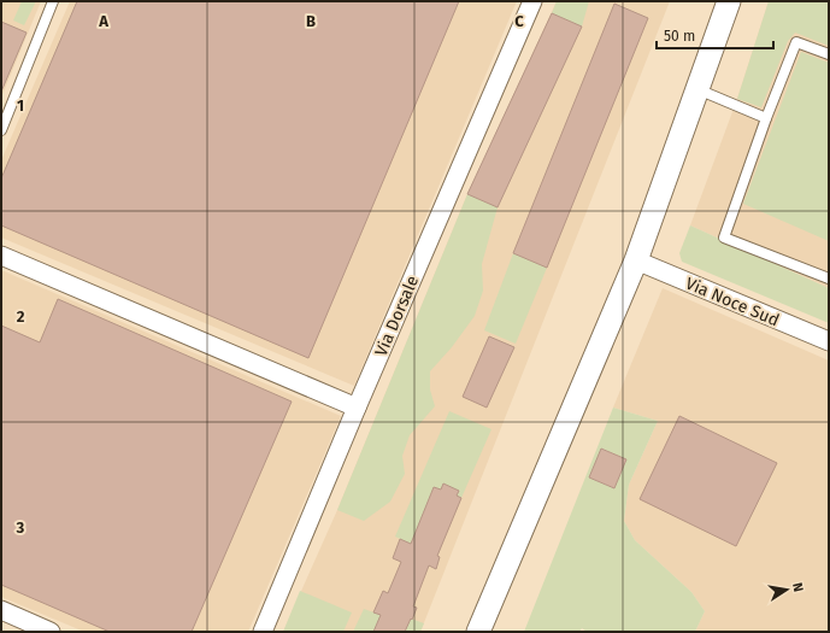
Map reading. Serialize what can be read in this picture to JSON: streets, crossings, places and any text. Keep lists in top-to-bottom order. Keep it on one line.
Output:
{"streets":{"street":["Via Noce Sud","Via Dorsale"]},"scale_bar":"50 m","north":"right","grid":{"columns":["A","B","C"],"rows":["1","2","3"]}}
